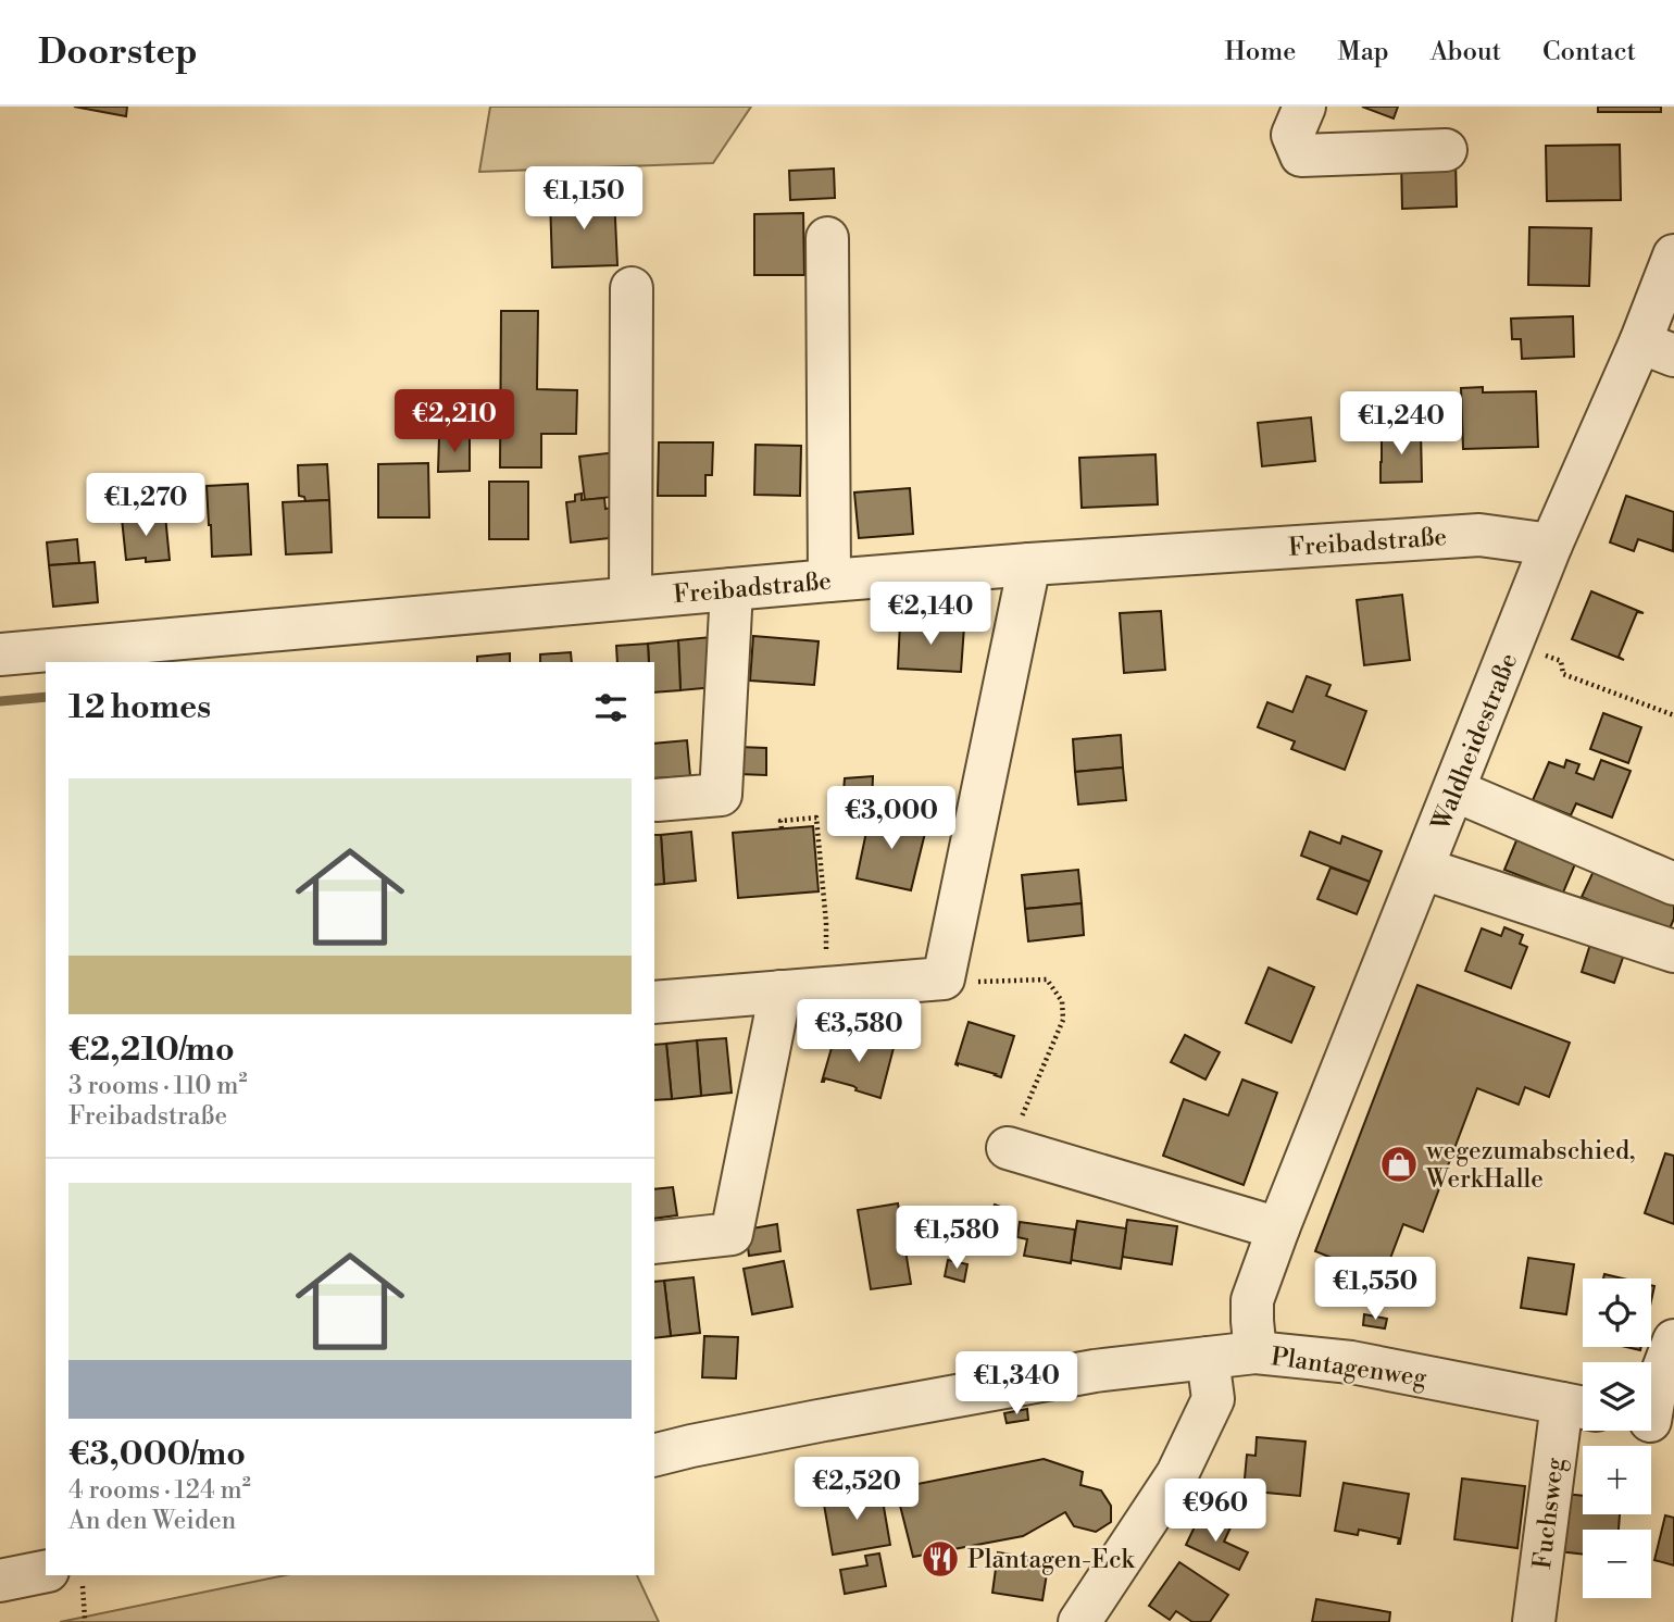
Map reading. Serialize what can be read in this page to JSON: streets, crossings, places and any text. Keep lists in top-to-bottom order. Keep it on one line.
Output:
{"streets":{"street":["Freibadstraße","Waldheidestraße","Plantagenweg","Fuchsweg"]},"crossings":[["Freibadstraße","Waldheidestraße"],["Waldheidestraße","Plantagenweg"],["Plantagenweg","Fuchsweg"]],"places":{"shop":["wegezumabschied, WerkHalle"],"restaurant":["Plantagen-Eck"]},"page":{"header":"Doorstep","nav":["Home","Map","About","Contact"],"price":["€1,150","€2,210","€1,240","€1,270","€2,140","€3,000","€3,580","€1,580","€1,550","€1,340","€2,520","€960"],"heading":"12 homes","list":[{"name":"€2,210/mo","note":"3 rooms · 110 m² · Freibadstraße"},{"name":"€3,000/mo","note":"4 rooms · 124 m² · An den Weiden"}],"map_buttons":["+","−"]}}
